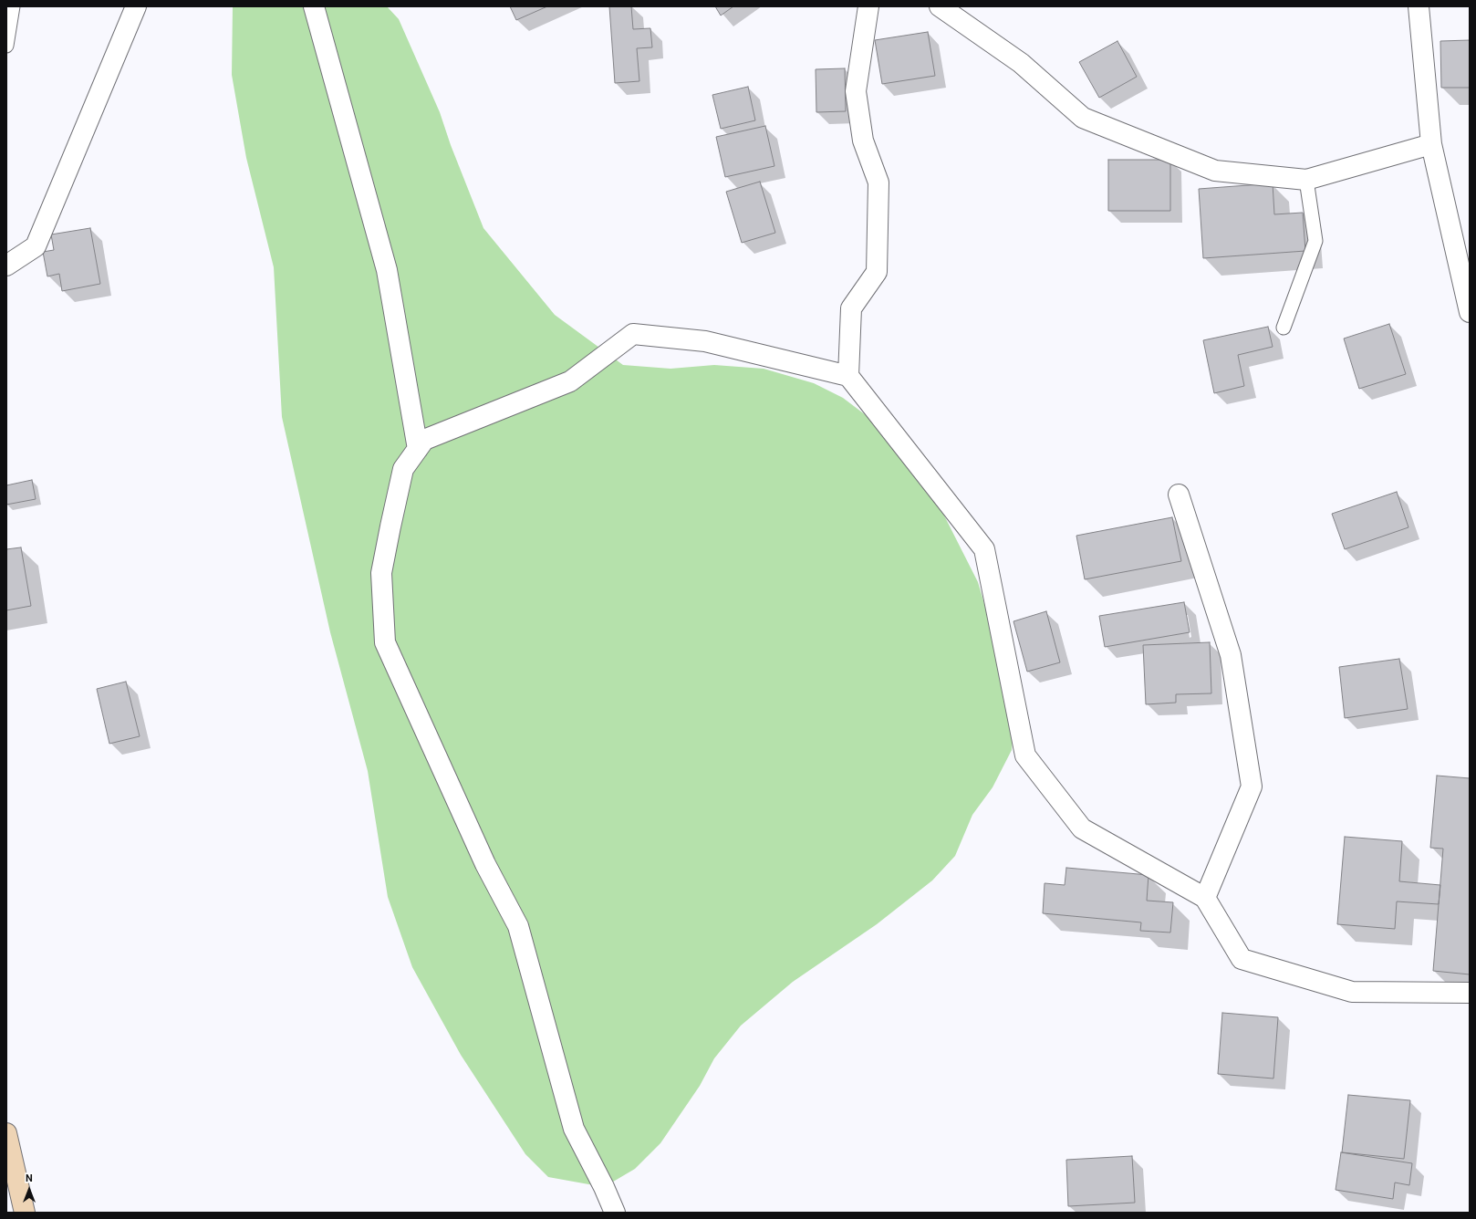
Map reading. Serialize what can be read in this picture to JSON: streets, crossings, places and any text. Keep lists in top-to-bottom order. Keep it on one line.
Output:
{"north":"top"}
